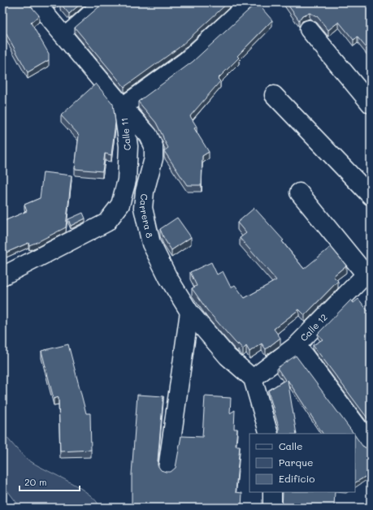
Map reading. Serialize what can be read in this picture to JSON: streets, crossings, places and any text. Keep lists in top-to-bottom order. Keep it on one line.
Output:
{"streets":{"street":["Calle 11","Carrera 8","Calle 12"]},"crossings":[["Calle 11","Carrera 8"],["Carrera 8","Calle 12"]],"legend":["Calle","Parque","Edificio"],"scale_bar":"20 m"}
